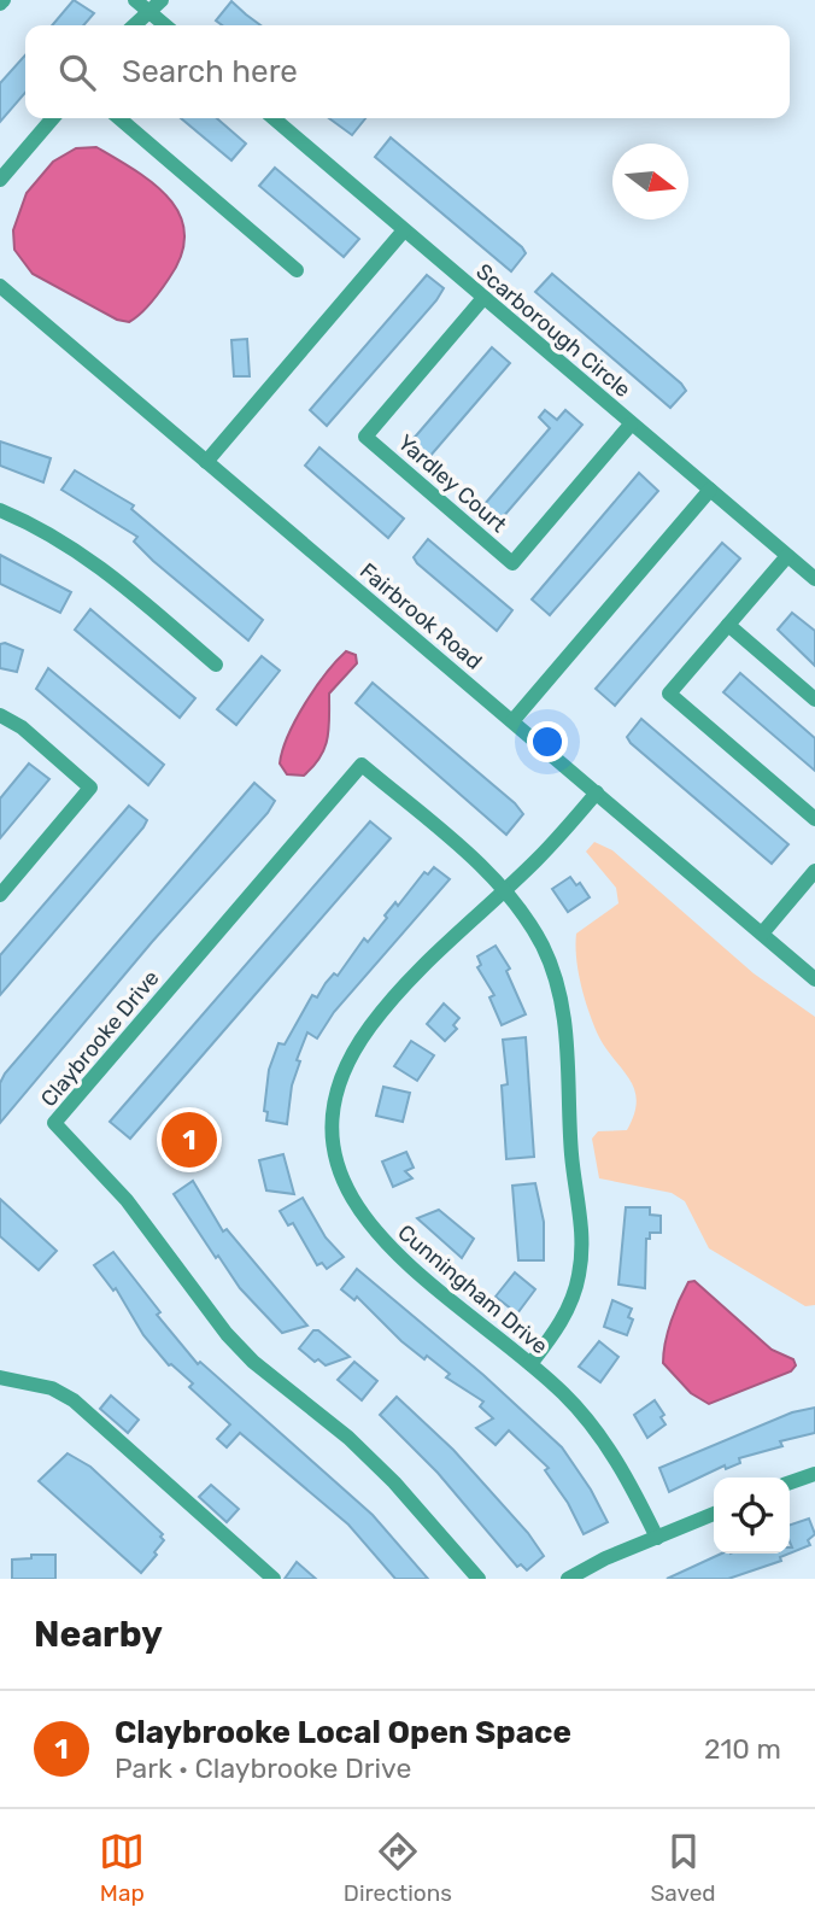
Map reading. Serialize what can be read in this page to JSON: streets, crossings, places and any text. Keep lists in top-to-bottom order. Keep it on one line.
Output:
{"streets":{"street":["Scarborough Circle","Yardley Court","Fairbrook Road","Claybrooke Drive","Cunningham Drive"]},"crossings":[["Scarborough Circle","Yardley Court"],["Fairbrook Road","Cunningham Drive"],["Claybrooke Drive","Cunningham Drive"]],"north":"right","page":{"search":"Search here","pins":"1","heading":"Nearby","list":[{"mark":"1","name":"Claybrooke Local Open Space","note":"Park · Claybrooke Drive","value":"210 m"}],"nav":["Map","Directions","Saved"]}}
